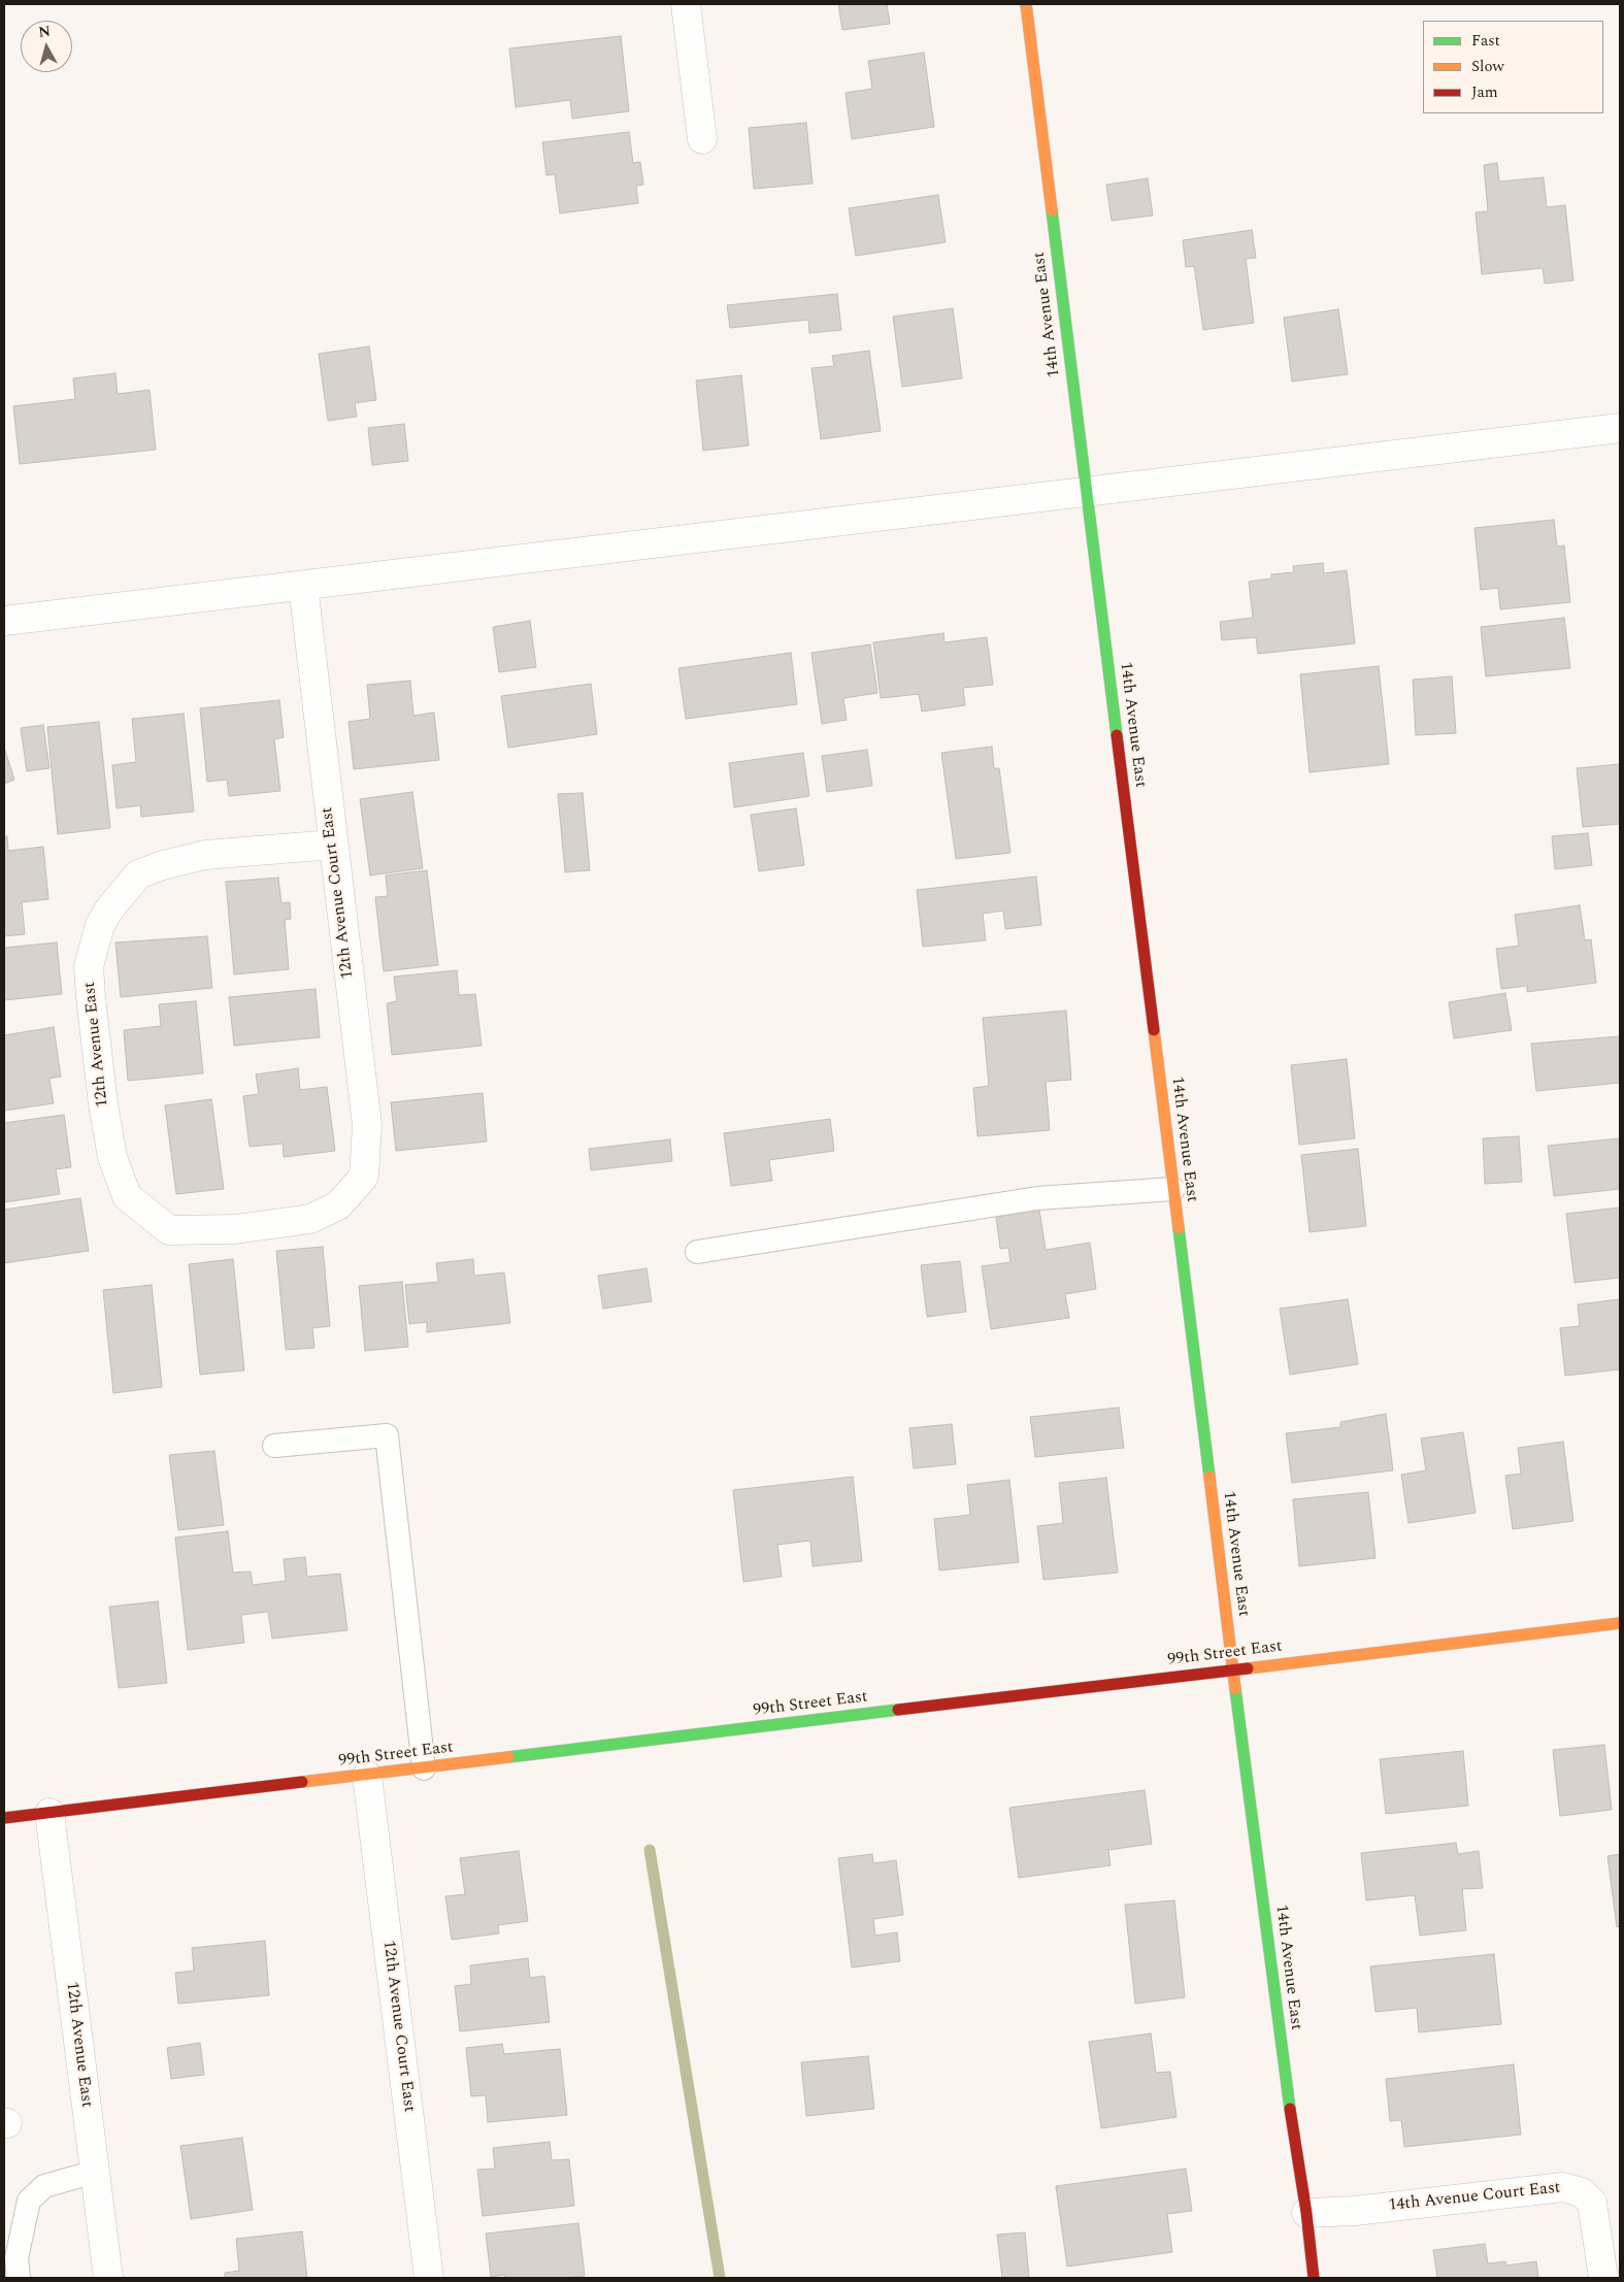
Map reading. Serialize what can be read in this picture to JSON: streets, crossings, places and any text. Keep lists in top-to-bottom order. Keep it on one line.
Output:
{"streets":{"street":["14th Avenue East","12th Avenue Court East","12th Avenue East","99th Street East","14th Avenue Court East"]},"crossings":[["14th Avenue East","99th Street East"],["14th Avenue East","14th Avenue Court East"],["12th Avenue Court East","12th Avenue East"],["12th Avenue Court East","99th Street East"],["12th Avenue East","99th Street East"]],"legend":["Fast","Slow","Jam"],"north":"top"}
